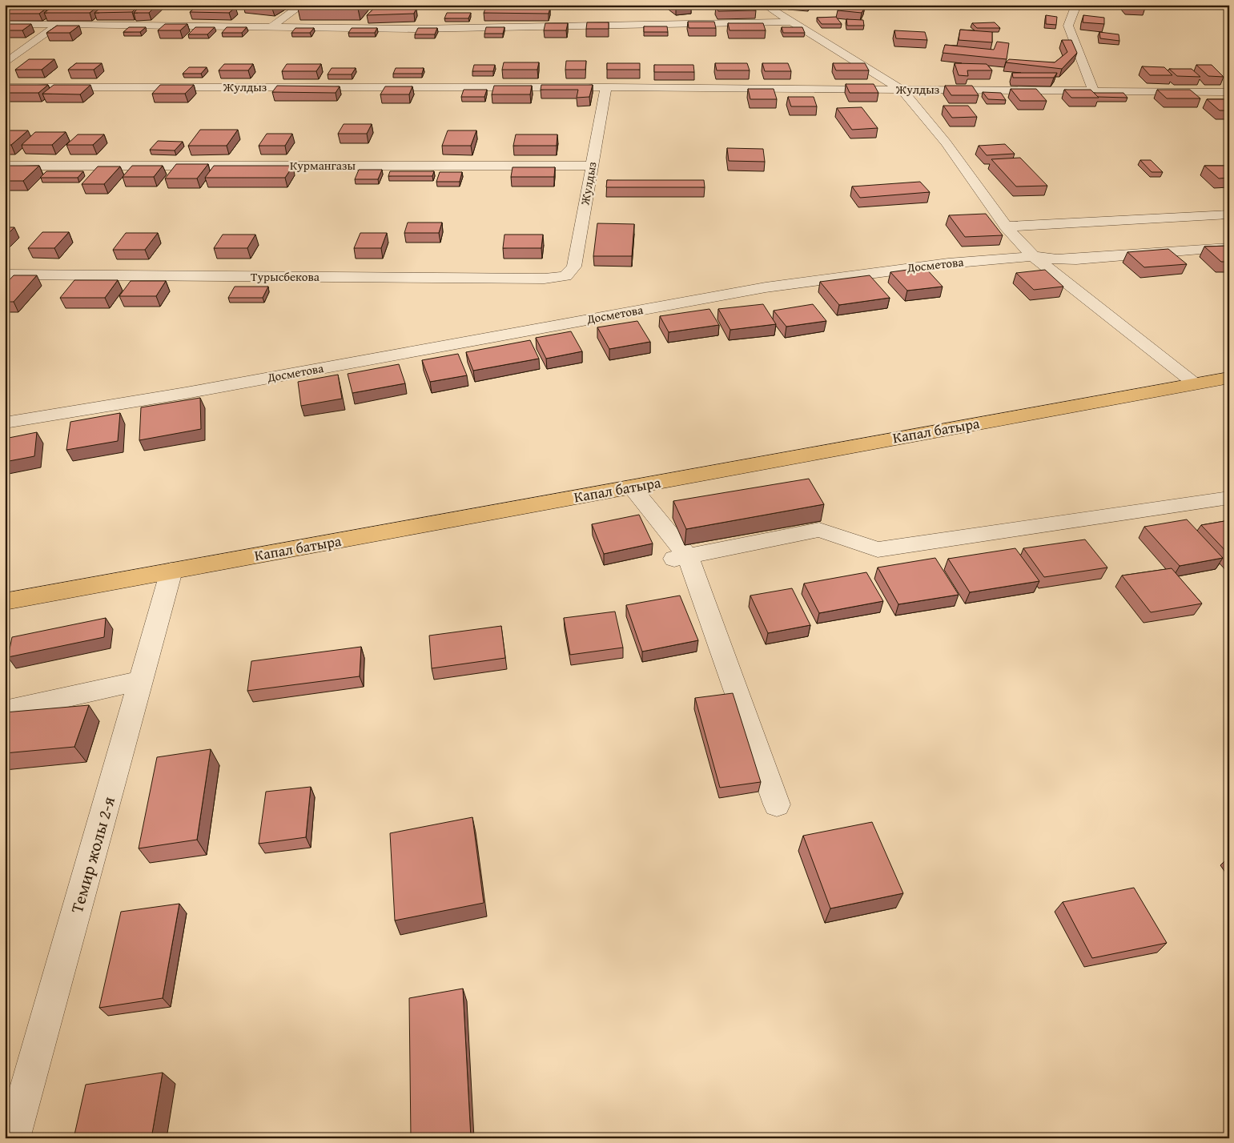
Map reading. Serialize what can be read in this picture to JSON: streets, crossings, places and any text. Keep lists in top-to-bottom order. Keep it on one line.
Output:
{"streets":{"main road":["Капал батыра"],"street":["Жулдыз","Курмангазы","Досметова","Турысбекова","Темир жолы 2-я"]},"crossings":[["Жулдыз","Курмангазы"],["Жулдыз","Турысбекова"],["Капал батыра","Темир жолы 2-я"]]}
